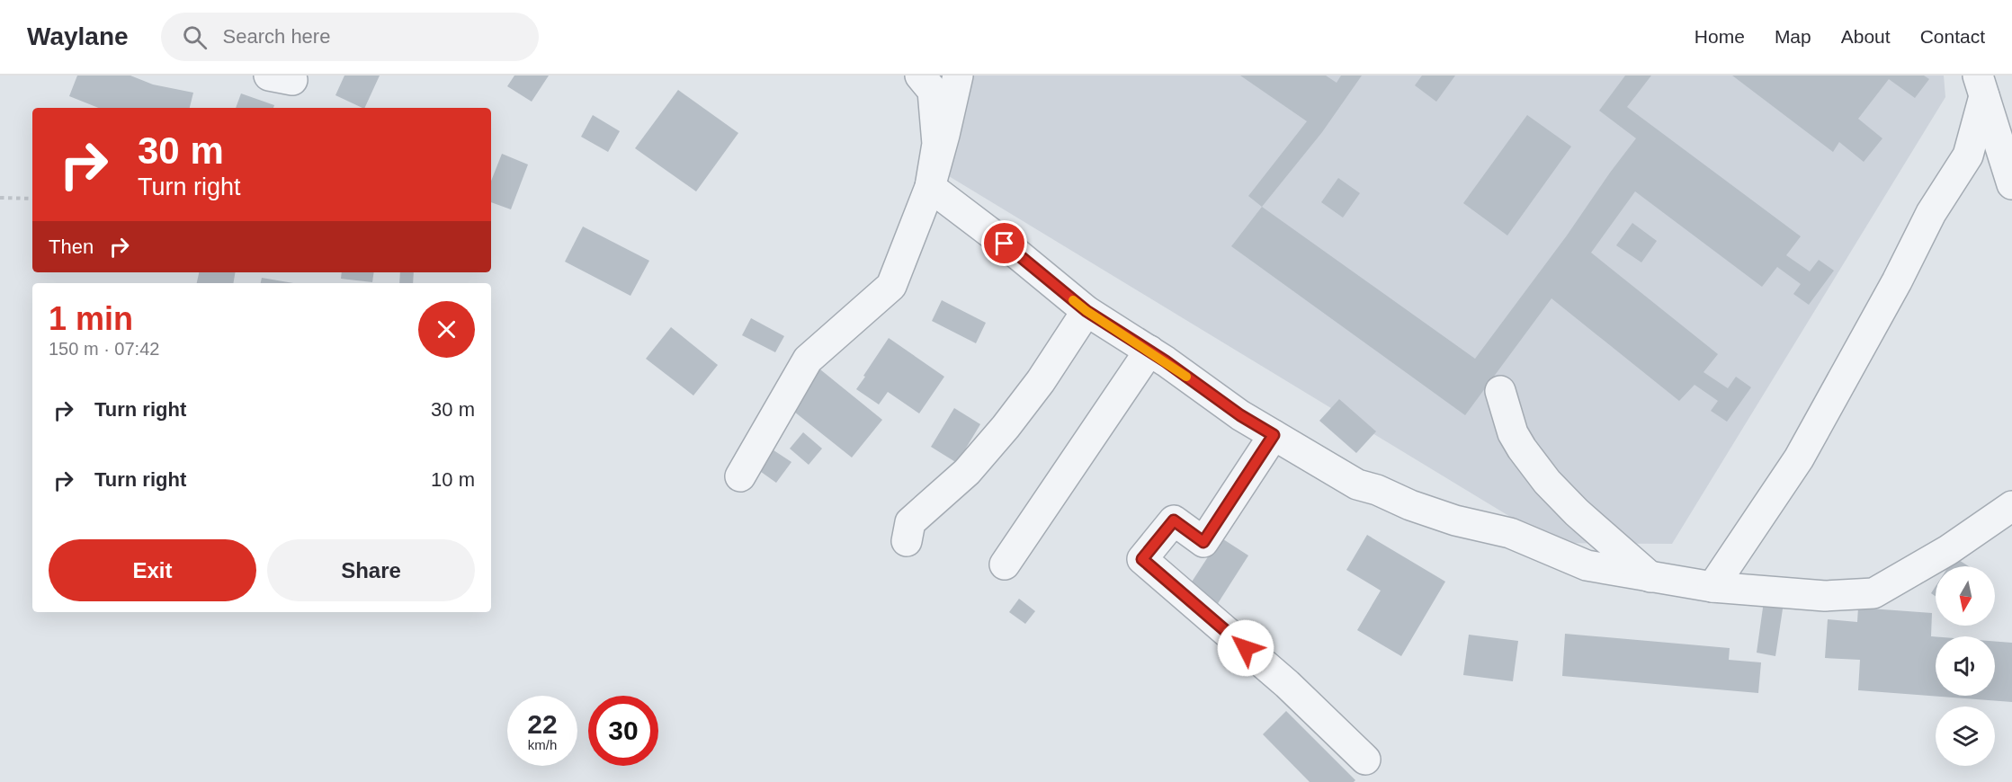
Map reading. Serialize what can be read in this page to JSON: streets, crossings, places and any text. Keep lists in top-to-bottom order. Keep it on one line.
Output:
{"north":"bottom","page":{"header":"Waylane","search":"Search here","nav":["Home","Map","About","Contact"],"turn":["30 m","Turn right"],"then":"Then","heading":["1 min","150 m · 07:42"],"list":[{"name":"Turn right","value":"30 m"},{"name":"Turn right","value":"10 m"}],"buttons":["Exit","Share"],"speed":"22 km/h","limit":"30"}}
